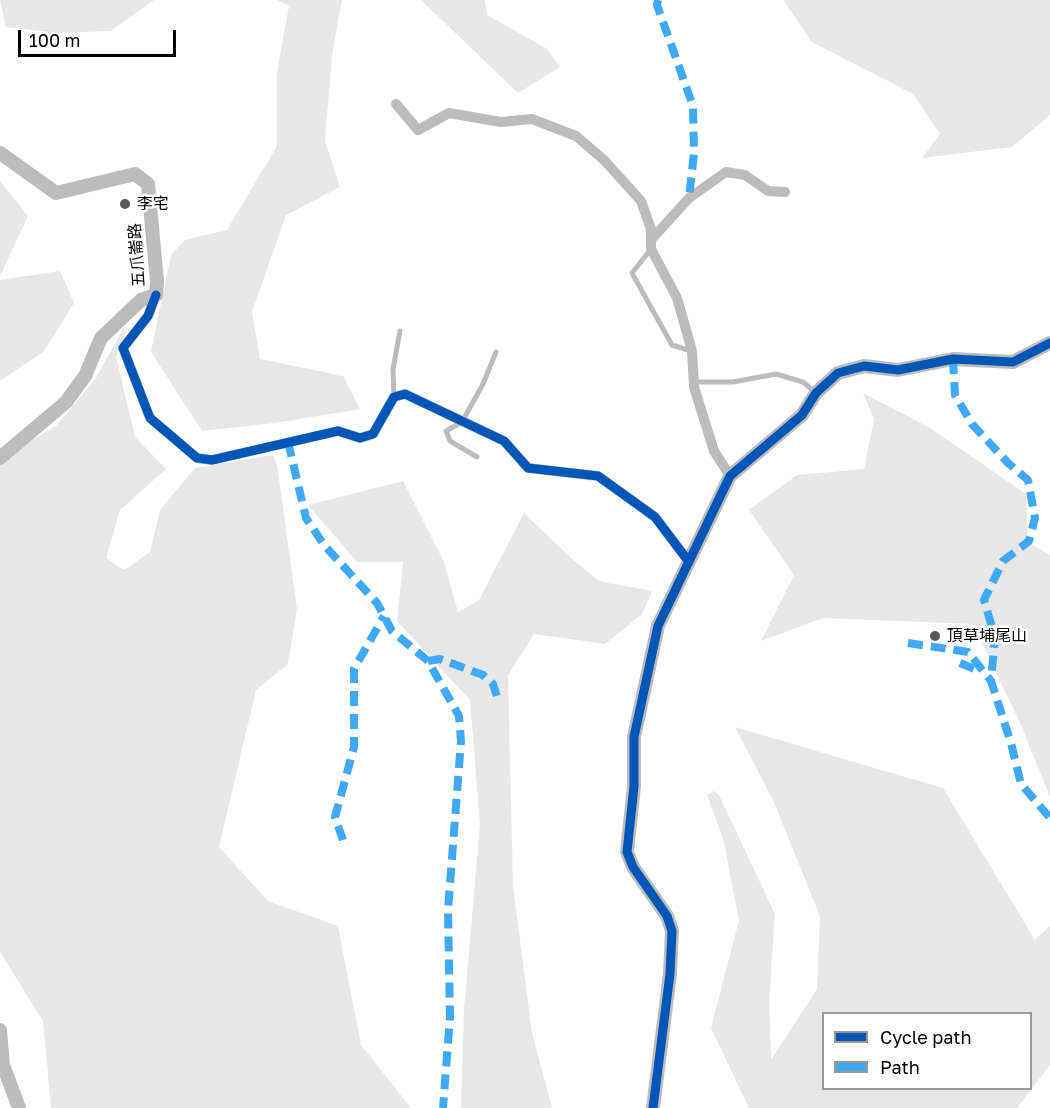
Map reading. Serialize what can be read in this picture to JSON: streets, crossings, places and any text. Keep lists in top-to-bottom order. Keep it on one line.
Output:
{"streets":{"street":["五爪崙路"]},"places":["李宅","頂草埔尾山"],"legend":["Cycle path","Path"],"scale_bar":"100 m"}
